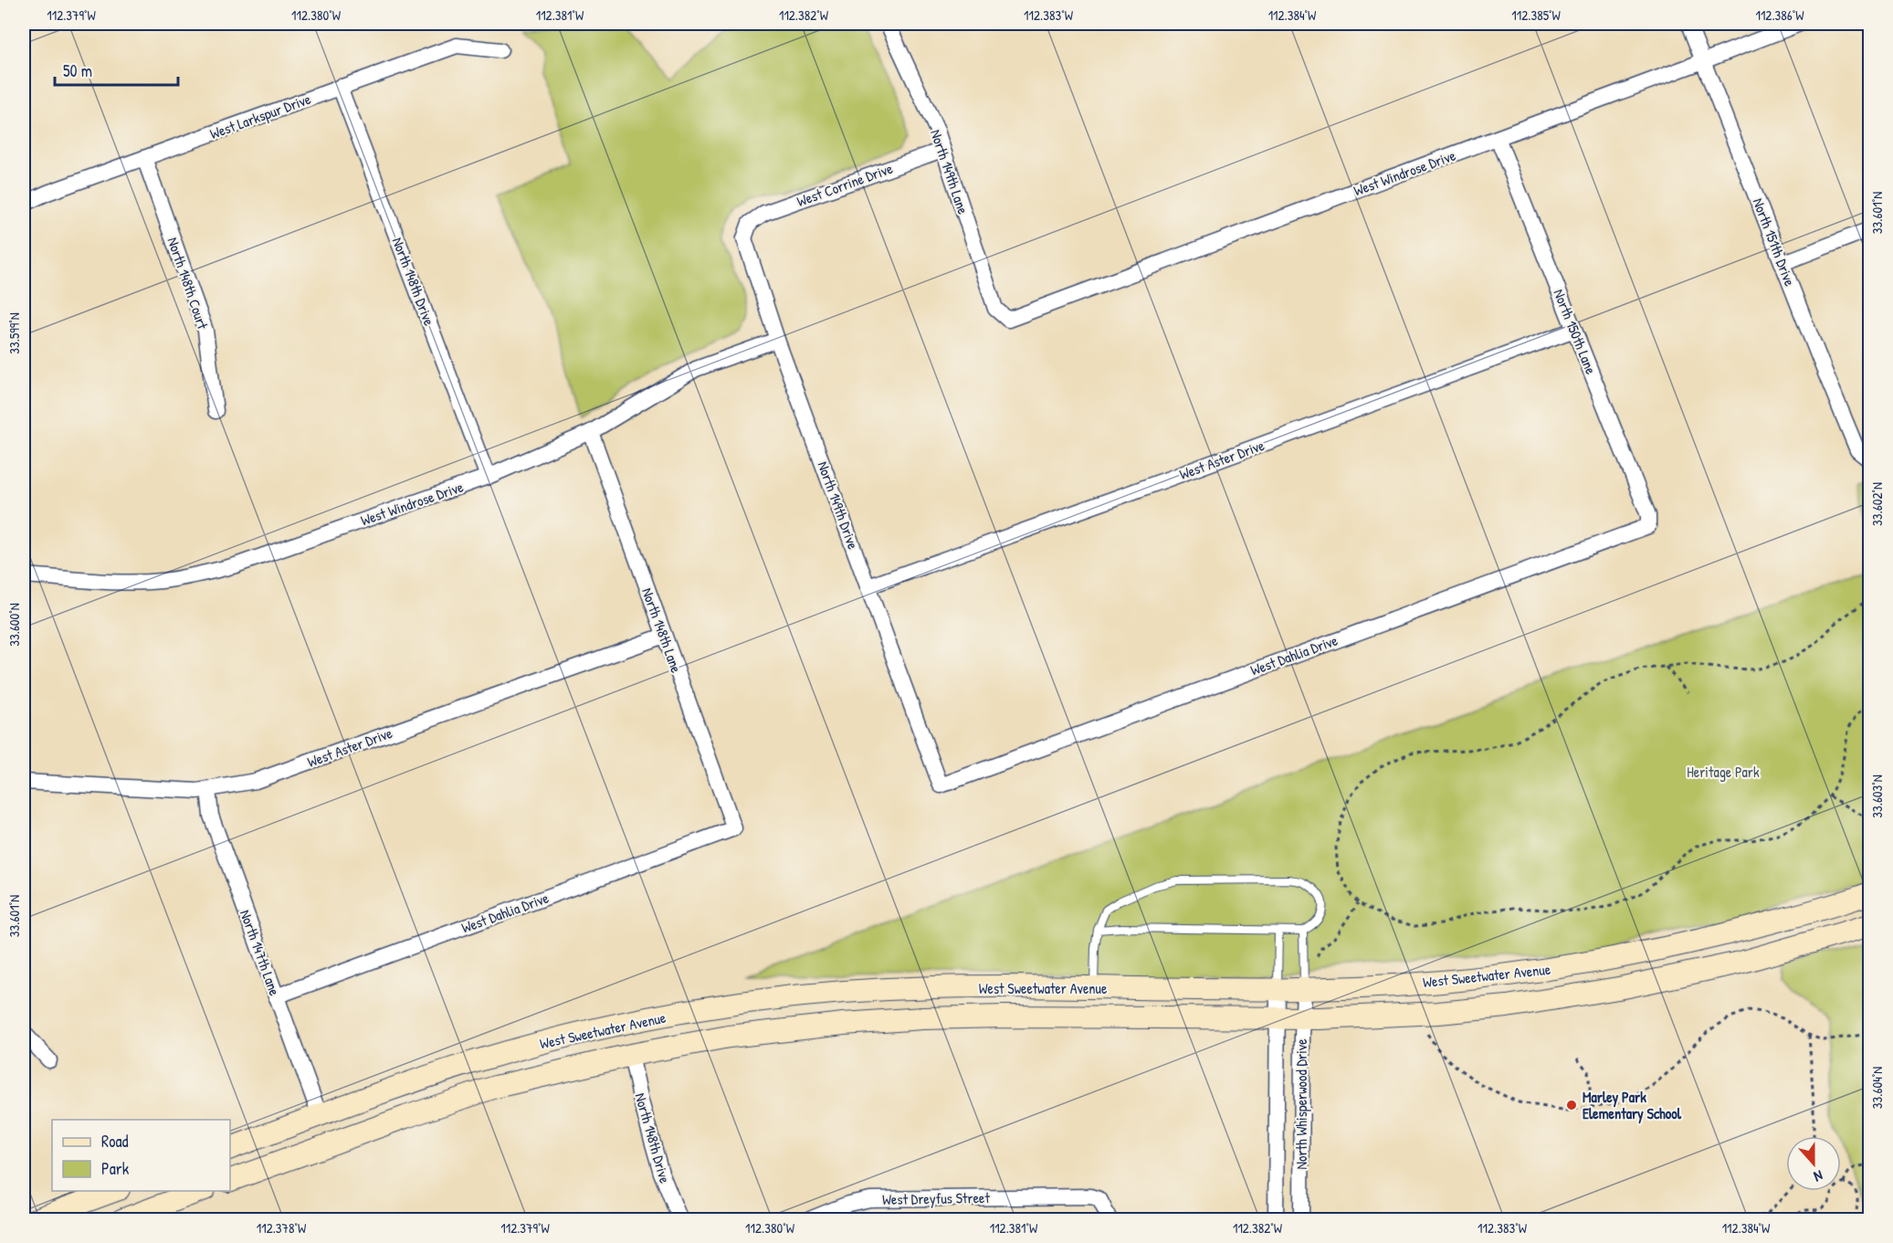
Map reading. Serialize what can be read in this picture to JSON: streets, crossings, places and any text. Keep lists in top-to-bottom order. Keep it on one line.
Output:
{"streets":{"street":["West Larkspur Drive","North 149th Lane","West Windrose Drive","West Corrine Drive","North 151th Drive","North 148th Drive","North 148th Court","North 150th Lane","West Aster Drive","North 149th Drive","North 148th Lane","West Dahlia Drive","North 147th Lane","West Sweetwater Avenue","North Whisperwood Drive","West Dreyfus Street"]},"crossings":[["West Larkspur Drive","North 148th Drive"],["West Larkspur Drive","North 148th Court"],["North 149th Lane","West Windrose Drive"],["North 149th Lane","West Corrine Drive"],["West Windrose Drive","North 151th Drive"],["West Windrose Drive","North 148th Drive"],["West Windrose Drive","North 150th Lane"],["West Windrose Drive","North 149th Drive"],["West Windrose Drive","North 148th Lane"],["West Corrine Drive","North 149th Drive"],["North 148th Drive","West Sweetwater Avenue"],["North 150th Lane","West Aster Drive"],["North 150th Lane","West Dahlia Drive"],["West Aster Drive","North 149th Drive"],["West Aster Drive","North 148th Lane"],["West Aster Drive","North 147th Lane"],["North 149th Drive","West Dahlia Drive"],["North 148th Lane","West Dahlia Drive"],["West Dahlia Drive","North 147th Lane"],["North 147th Lane","West Sweetwater Avenue"],["West Sweetwater Avenue","North Whisperwood Drive"]],"parks":["Heritage Park"],"places":["Marley Park Elementary School"],"legend":["Road","Park"],"scale_bar":"50 m","north":"bottom","coordinates":["112.379°W","112.380°W","112.381°W","112.382°W","112.383°W","112.384°W","112.385°W","112.386°W","33.601°N","33.599°N","33.602°N","33.600°N","33.603°N","33.604°N","112.378°W"]}
